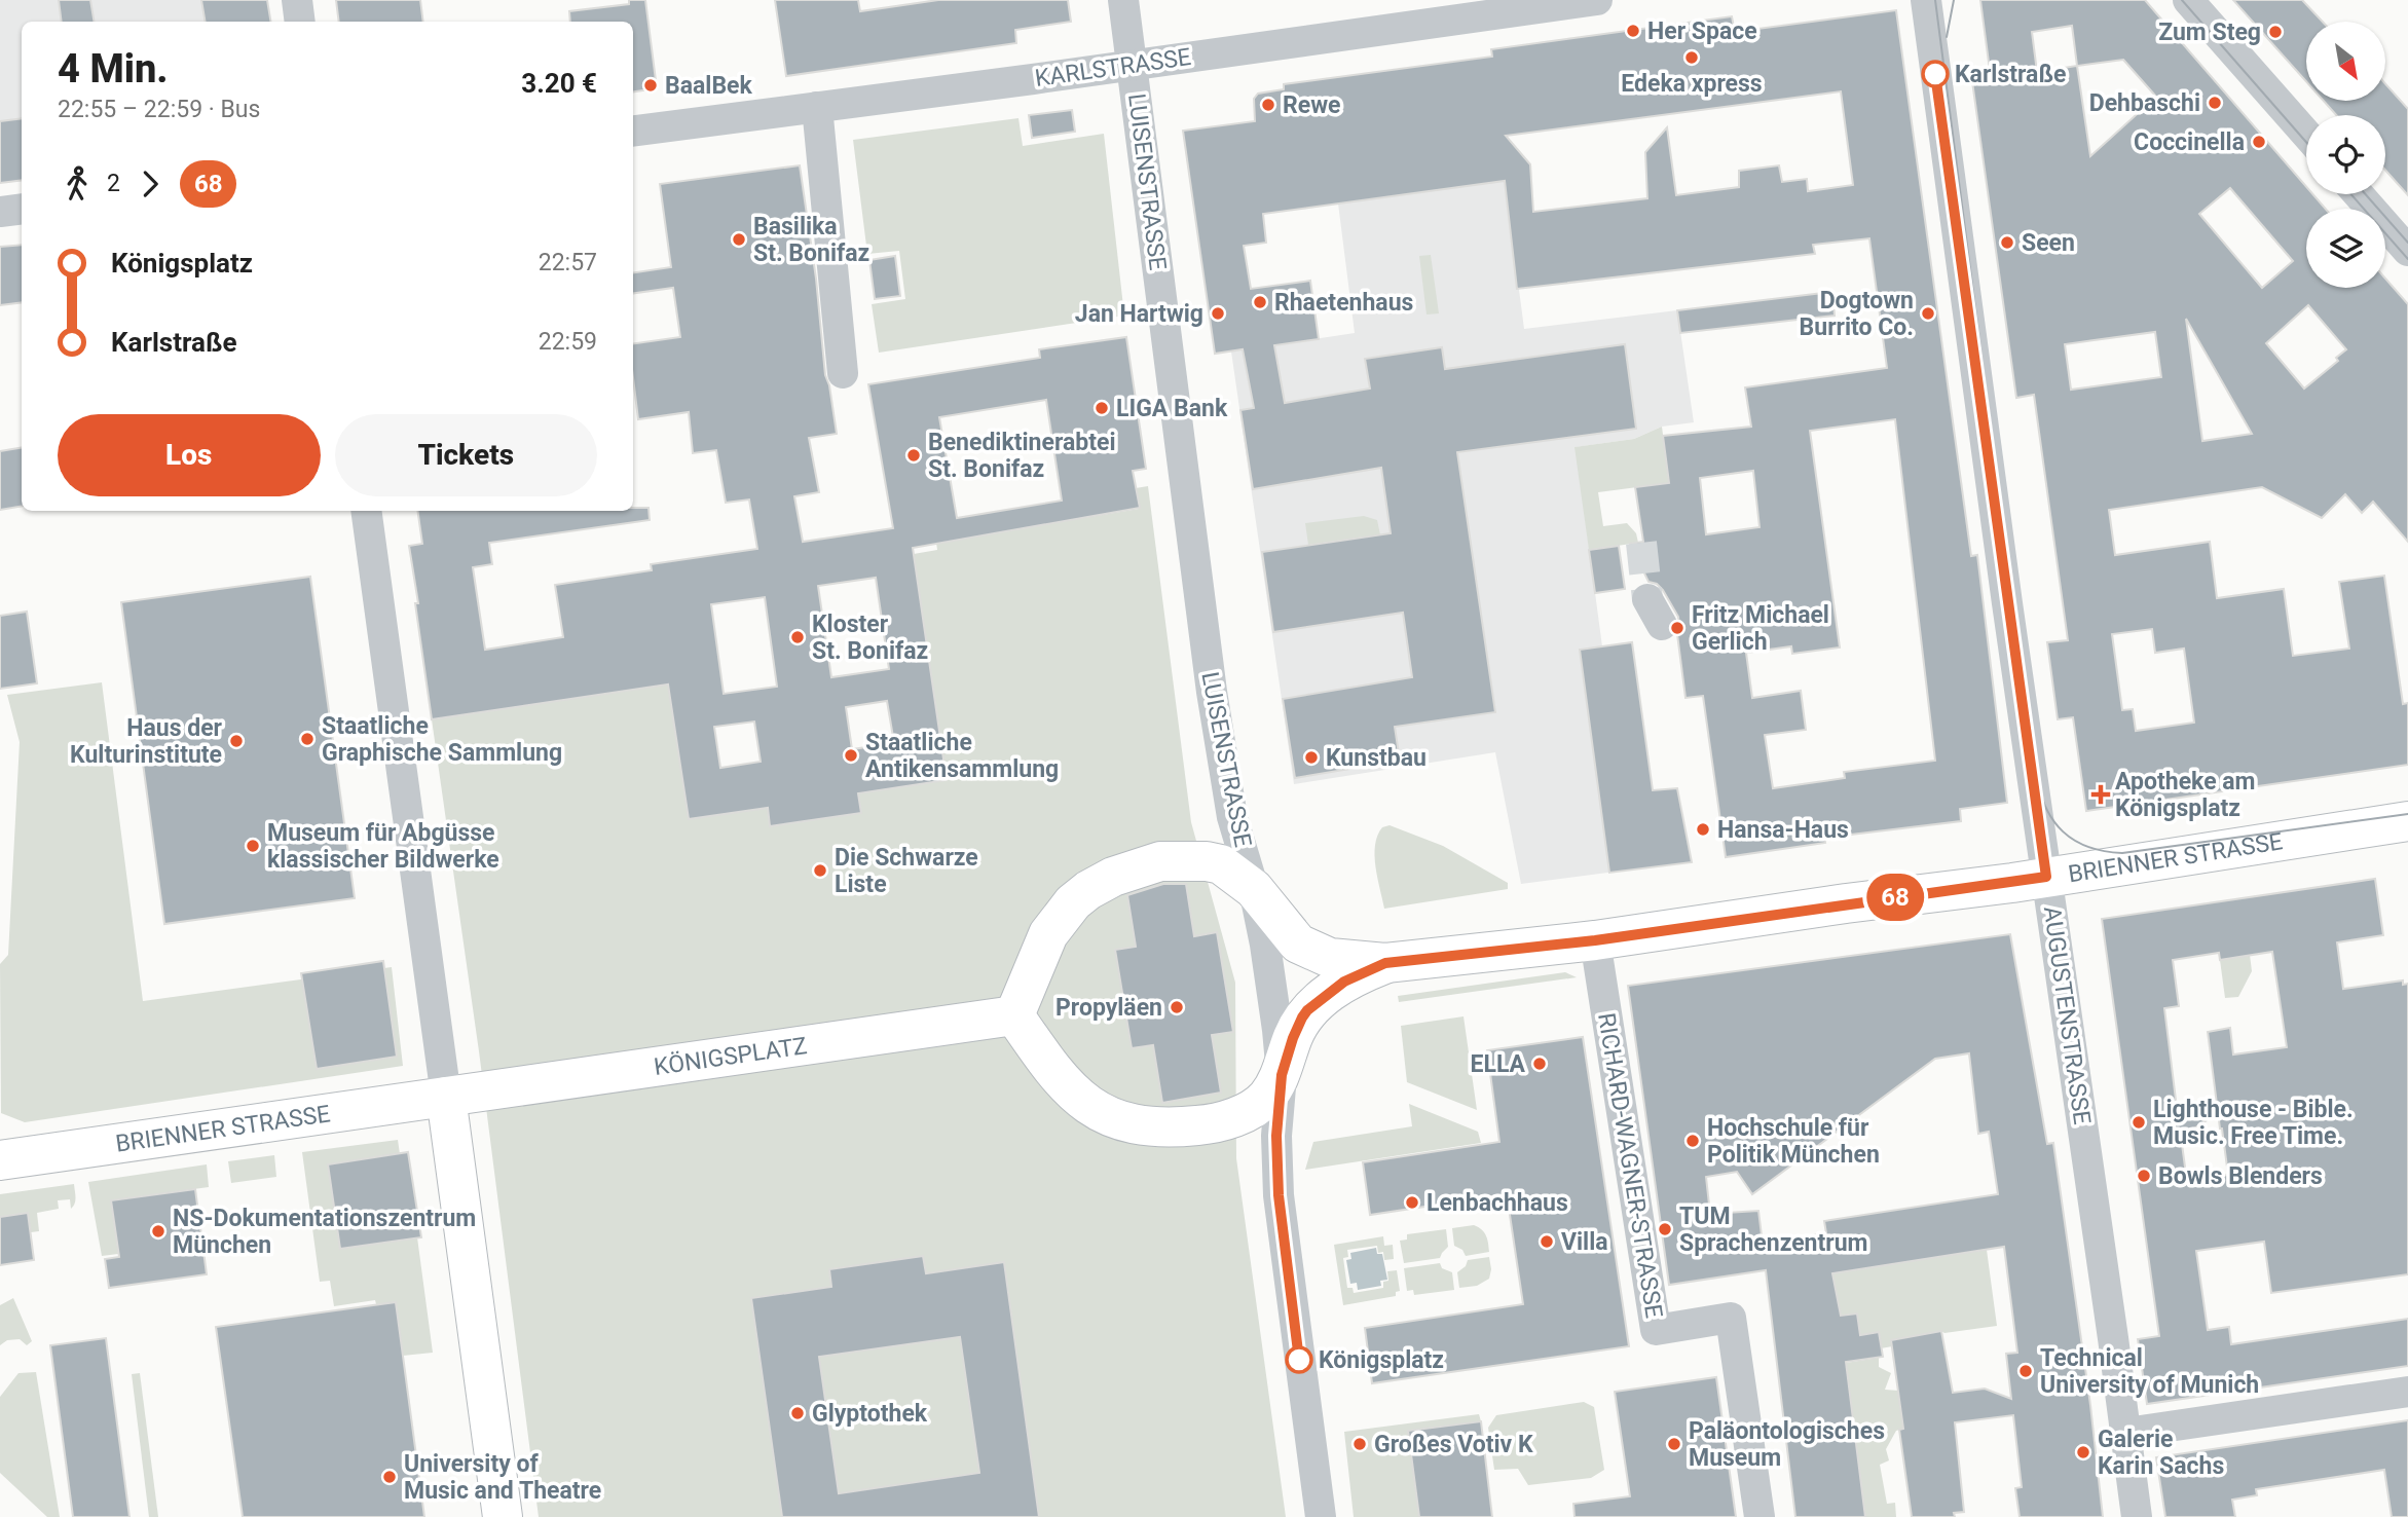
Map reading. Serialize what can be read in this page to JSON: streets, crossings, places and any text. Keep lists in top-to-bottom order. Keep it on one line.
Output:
{"streets":{"main road":["BRIENNER STRASSE","KÖNIGSPLATZ"],"street":["KARLSTRASSE","LUISENSTRASSE","AUGUSTENSTRASSE","RICHARD-WAGNER-STRASSE"]},"crossings":[["KARLSTRASSE","LUISENSTRASSE"],["BRIENNER STRASSE","AUGUSTENSTRASSE"],["BRIENNER STRASSE","KÖNIGSPLATZ"],["BRIENNER STRASSE","RICHARD-WAGNER-STRASSE"]],"places":{"other":["Her Space","Zum Steg","Edeka xpress","Karlstraße","BaalBek","Dehbaschi","Rewe","Coccinella","Basilika St. Bonifaz","Seen","Rhaetenhaus","Jan Hartwig","Dogtown Burrito Co.","LIGA Bank","Benediktinerabtei St. Bonifaz","Fritz Michael Gerlich","Kloster St. Bonifaz","Staatliche Graphische Sammlung","Haus der Kulturinstitute","Staatliche Antikensammlung","Kunstbau","Hansa-Haus","Museum für Abgüsse klassischer Bildwerke","Die Schwarze Liste","Propyläen","ELLA","Lighthouse - Bible. Music. Free Time.","Hochschule für Politik München","Bowls Blenders","Lenbachhaus","TUM Sprachenzentrum","NS-Dokumentationszentrum München","Villa","Königsplatz","Technical University of Munich","Glyptothek","Großes Votiv K","Paläontologisches Museum","Galerie Karin Sachs","University of Music and Theatre"],"health":["Apotheke am Königsplatz"]},"lines":["bus line 68"],"north":"bottom right","page":{"on_map":"68","heading":["4 Min.","22:55 – 22:59 · Bus","3.20 €"],"legs":["2","68"],"list":[{"name":"Königsplatz","value":"22:57"},{"name":"Karlstraße","value":"22:59"}],"buttons":["Los","Tickets"]}}
